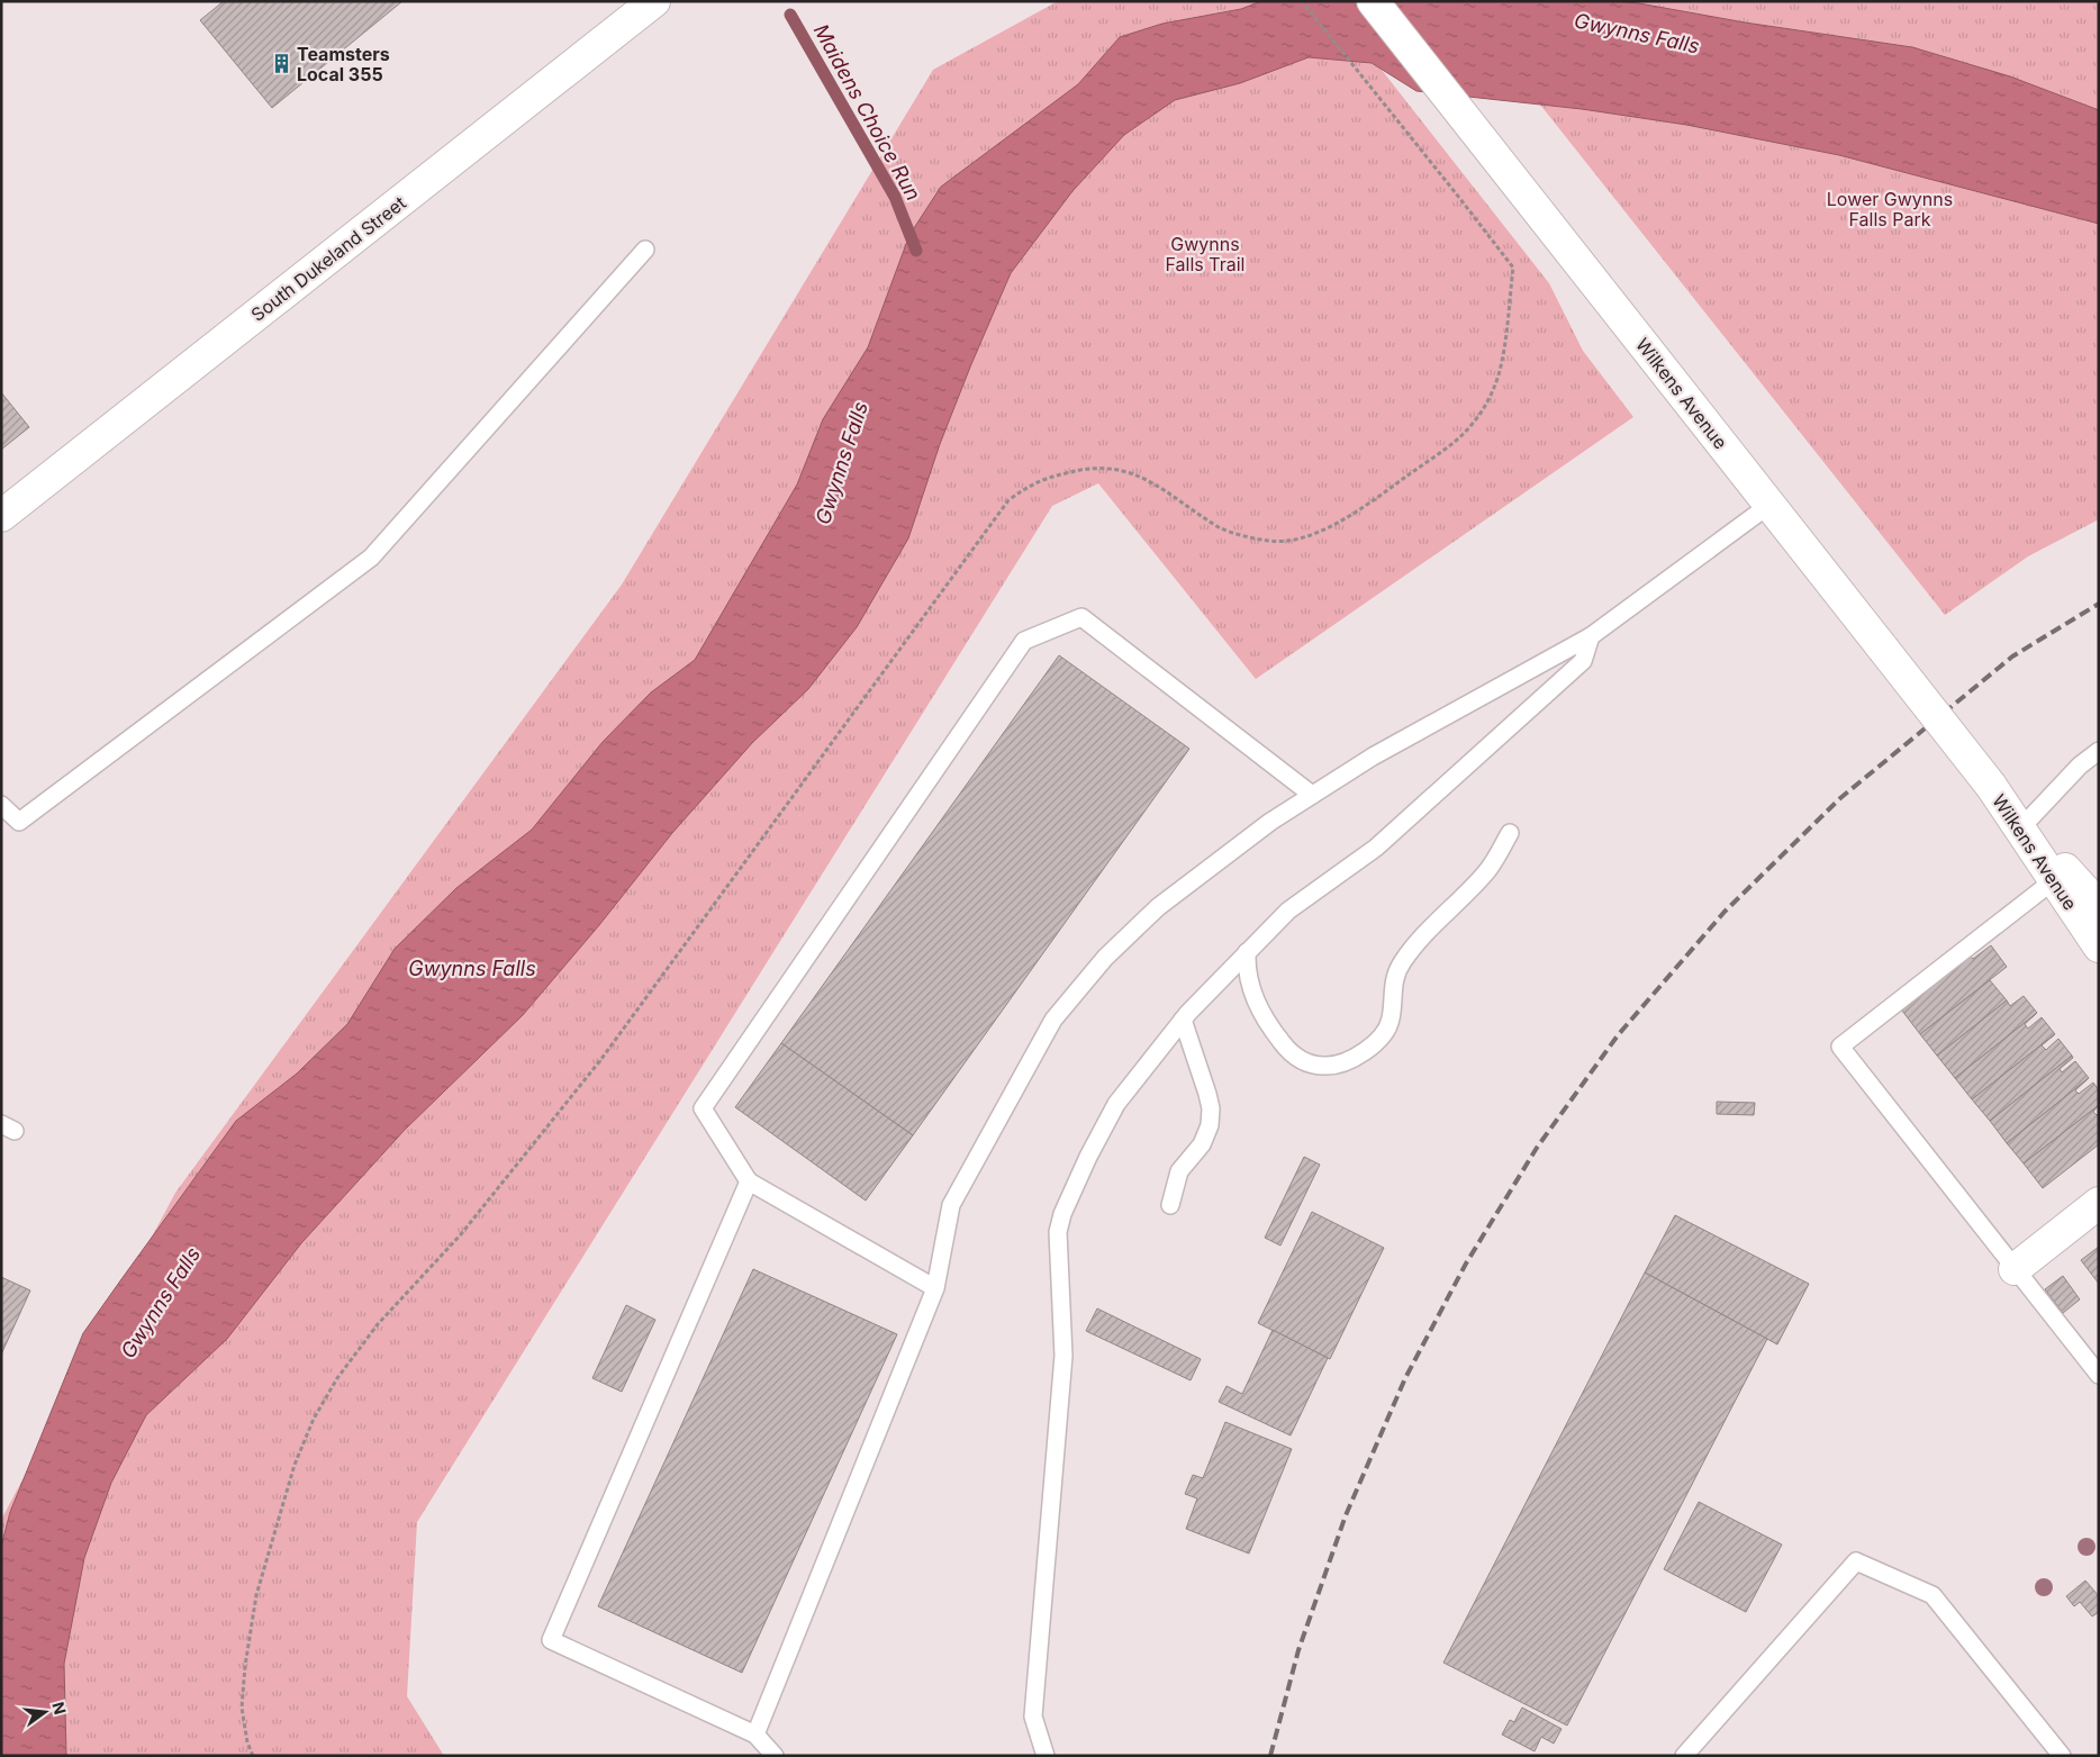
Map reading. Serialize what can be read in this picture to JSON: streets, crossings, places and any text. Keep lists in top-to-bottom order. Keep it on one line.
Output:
{"streets":{"main road":["South Dukeland Street","Wilkens Avenue"]},"water":["Gwynns Falls","Maidens Choice Run"],"parks":["Lower Gwynns Falls Park","Gwynns Falls Trail"],"places":{"building":["Teamsters Local 355"]},"north":"right"}
